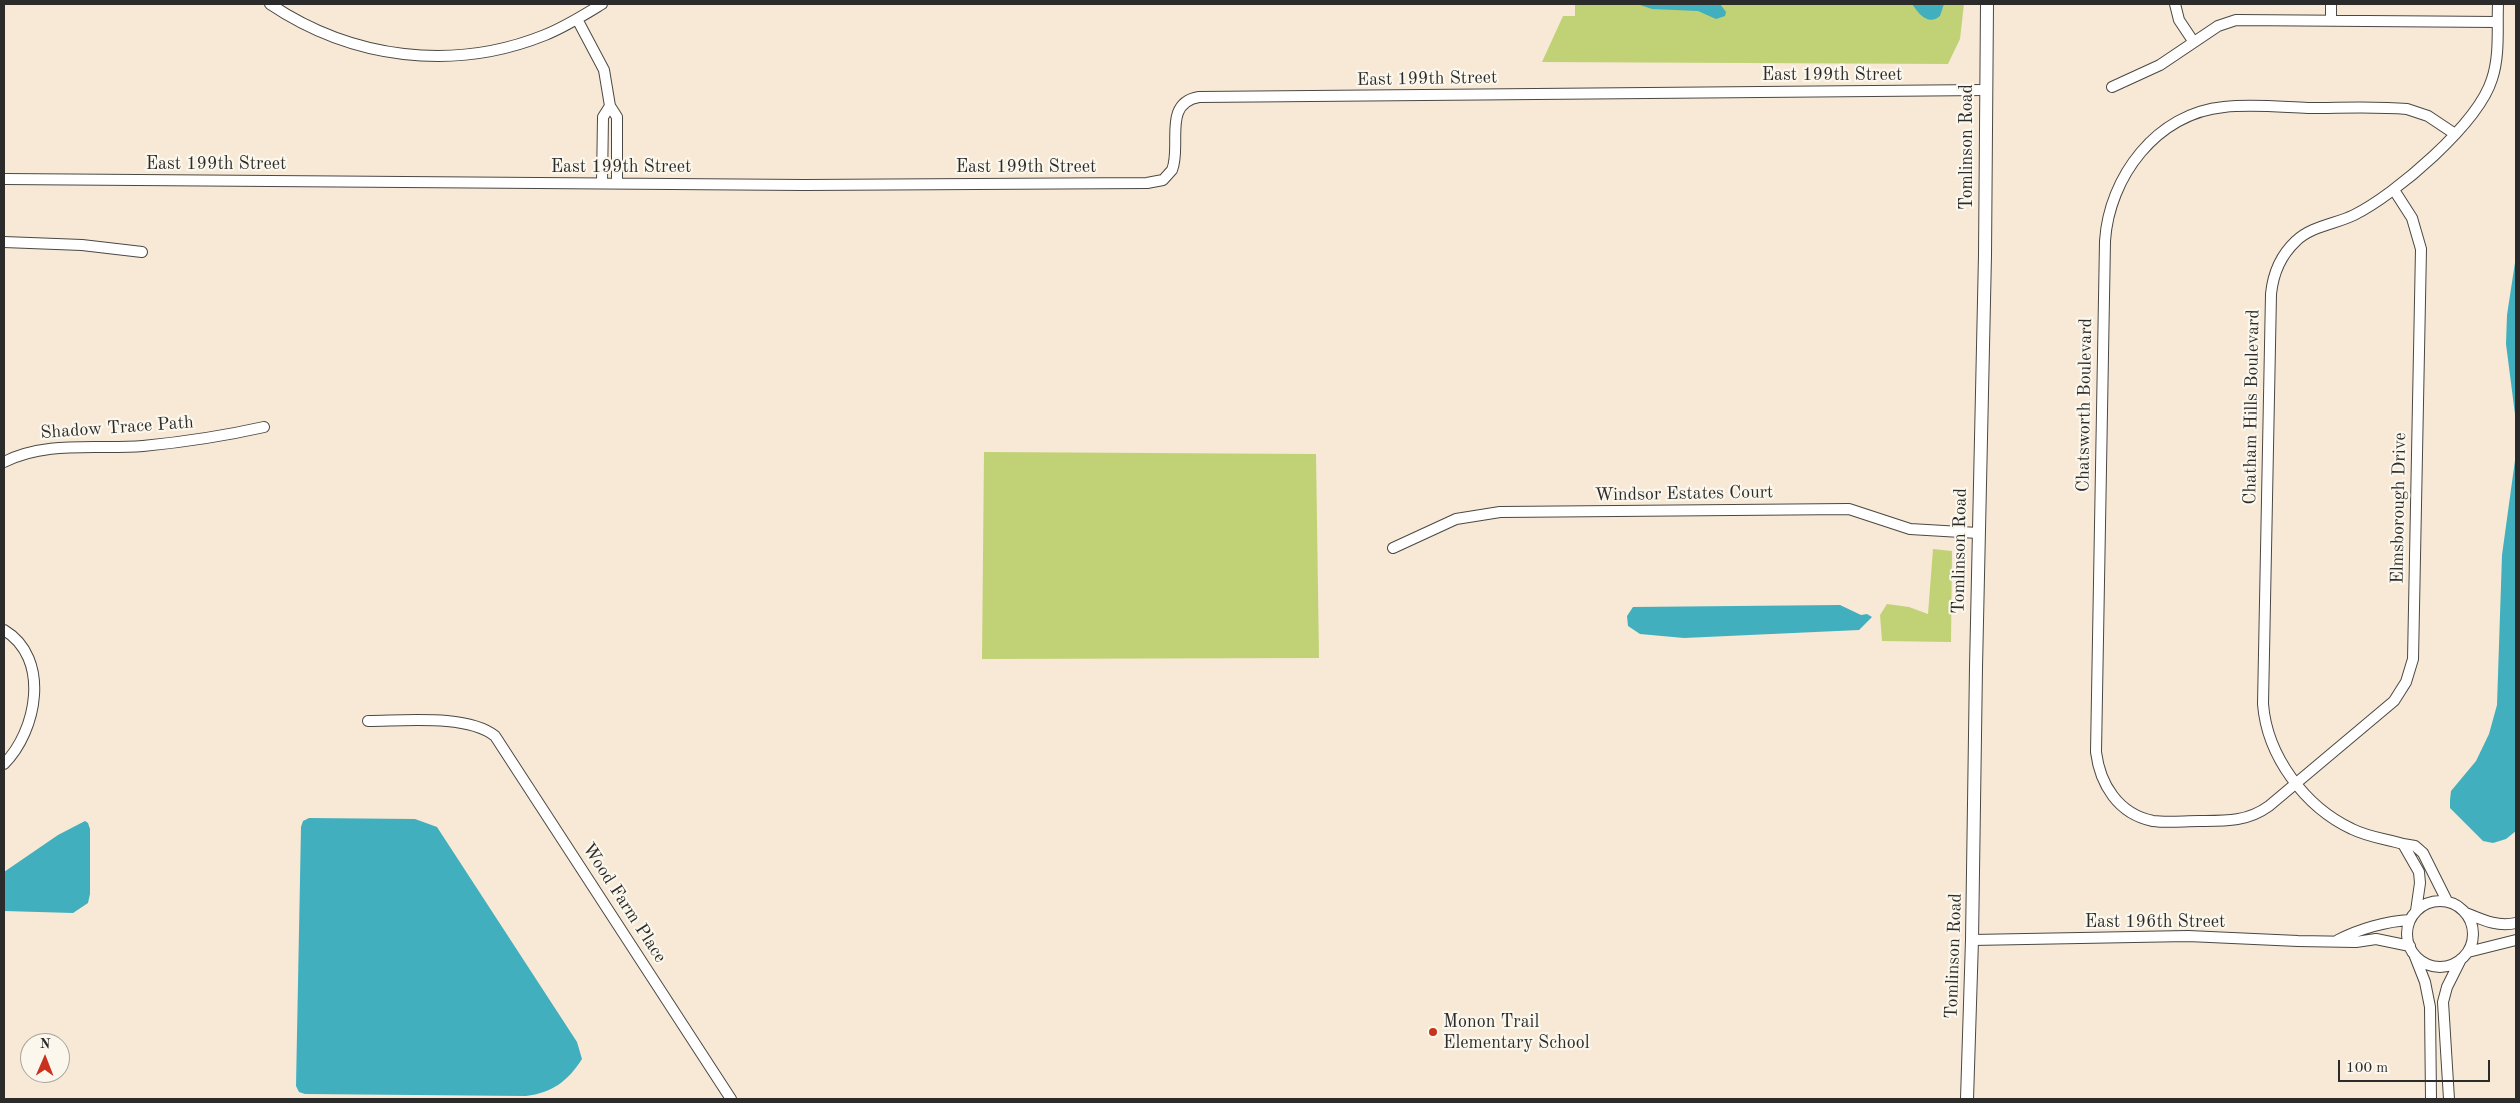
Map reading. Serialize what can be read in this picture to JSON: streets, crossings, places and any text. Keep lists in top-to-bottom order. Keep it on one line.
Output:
{"streets":{"street":["East 199th Street","Tomlinson Road","Chatsworth Boulevard","Chatham Hills Boulevard","Shadow Trace Path","Windsor Estates Court","Elmsborough Drive","Wood Farm Place","East 196th Street"]},"crossings":[["East 199th Street","Tomlinson Road"],["Tomlinson Road","Windsor Estates Court"],["Tomlinson Road","East 196th Street"],["Chatsworth Boulevard","Chatham Hills Boulevard"],["Chatsworth Boulevard","Elmsborough Drive"],["Chatham Hills Boulevard","Elmsborough Drive"],["Chatham Hills Boulevard","East 196th Street"]],"places":["Monon Trail Elementary School"],"scale_bar":"100 m","north":"top"}
